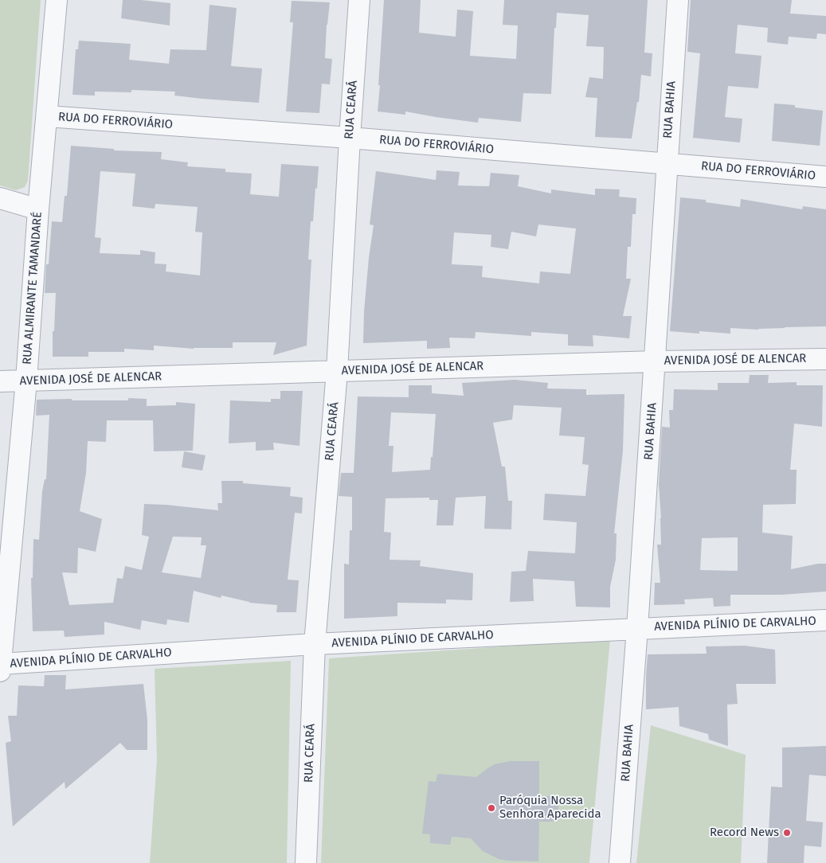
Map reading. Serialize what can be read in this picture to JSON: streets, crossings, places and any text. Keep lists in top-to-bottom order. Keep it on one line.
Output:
{"streets":{"street":["RUA CEARÁ","RUA BAHIA","RUA DO FERROVIÁRIO","RUA ALMIRANTE TAMANDARÉ","AVENIDA JOSÉ DE ALENCAR","AVENIDA PLÍNIO DE CARVALHO"]},"crossings":[["RUA CEARÁ","RUA DO FERROVIÁRIO"],["RUA CEARÁ","AVENIDA JOSÉ DE ALENCAR"],["RUA CEARÁ","AVENIDA PLÍNIO DE CARVALHO"],["RUA BAHIA","RUA DO FERROVIÁRIO"],["RUA BAHIA","AVENIDA JOSÉ DE ALENCAR"],["RUA BAHIA","AVENIDA PLÍNIO DE CARVALHO"],["RUA DO FERROVIÁRIO","RUA ALMIRANTE TAMANDARÉ"],["RUA ALMIRANTE TAMANDARÉ","AVENIDA JOSÉ DE ALENCAR"],["RUA ALMIRANTE TAMANDARÉ","AVENIDA PLÍNIO DE CARVALHO"]],"places":["Paróquia Nossa Senhora Aparecida","Record News"]}
